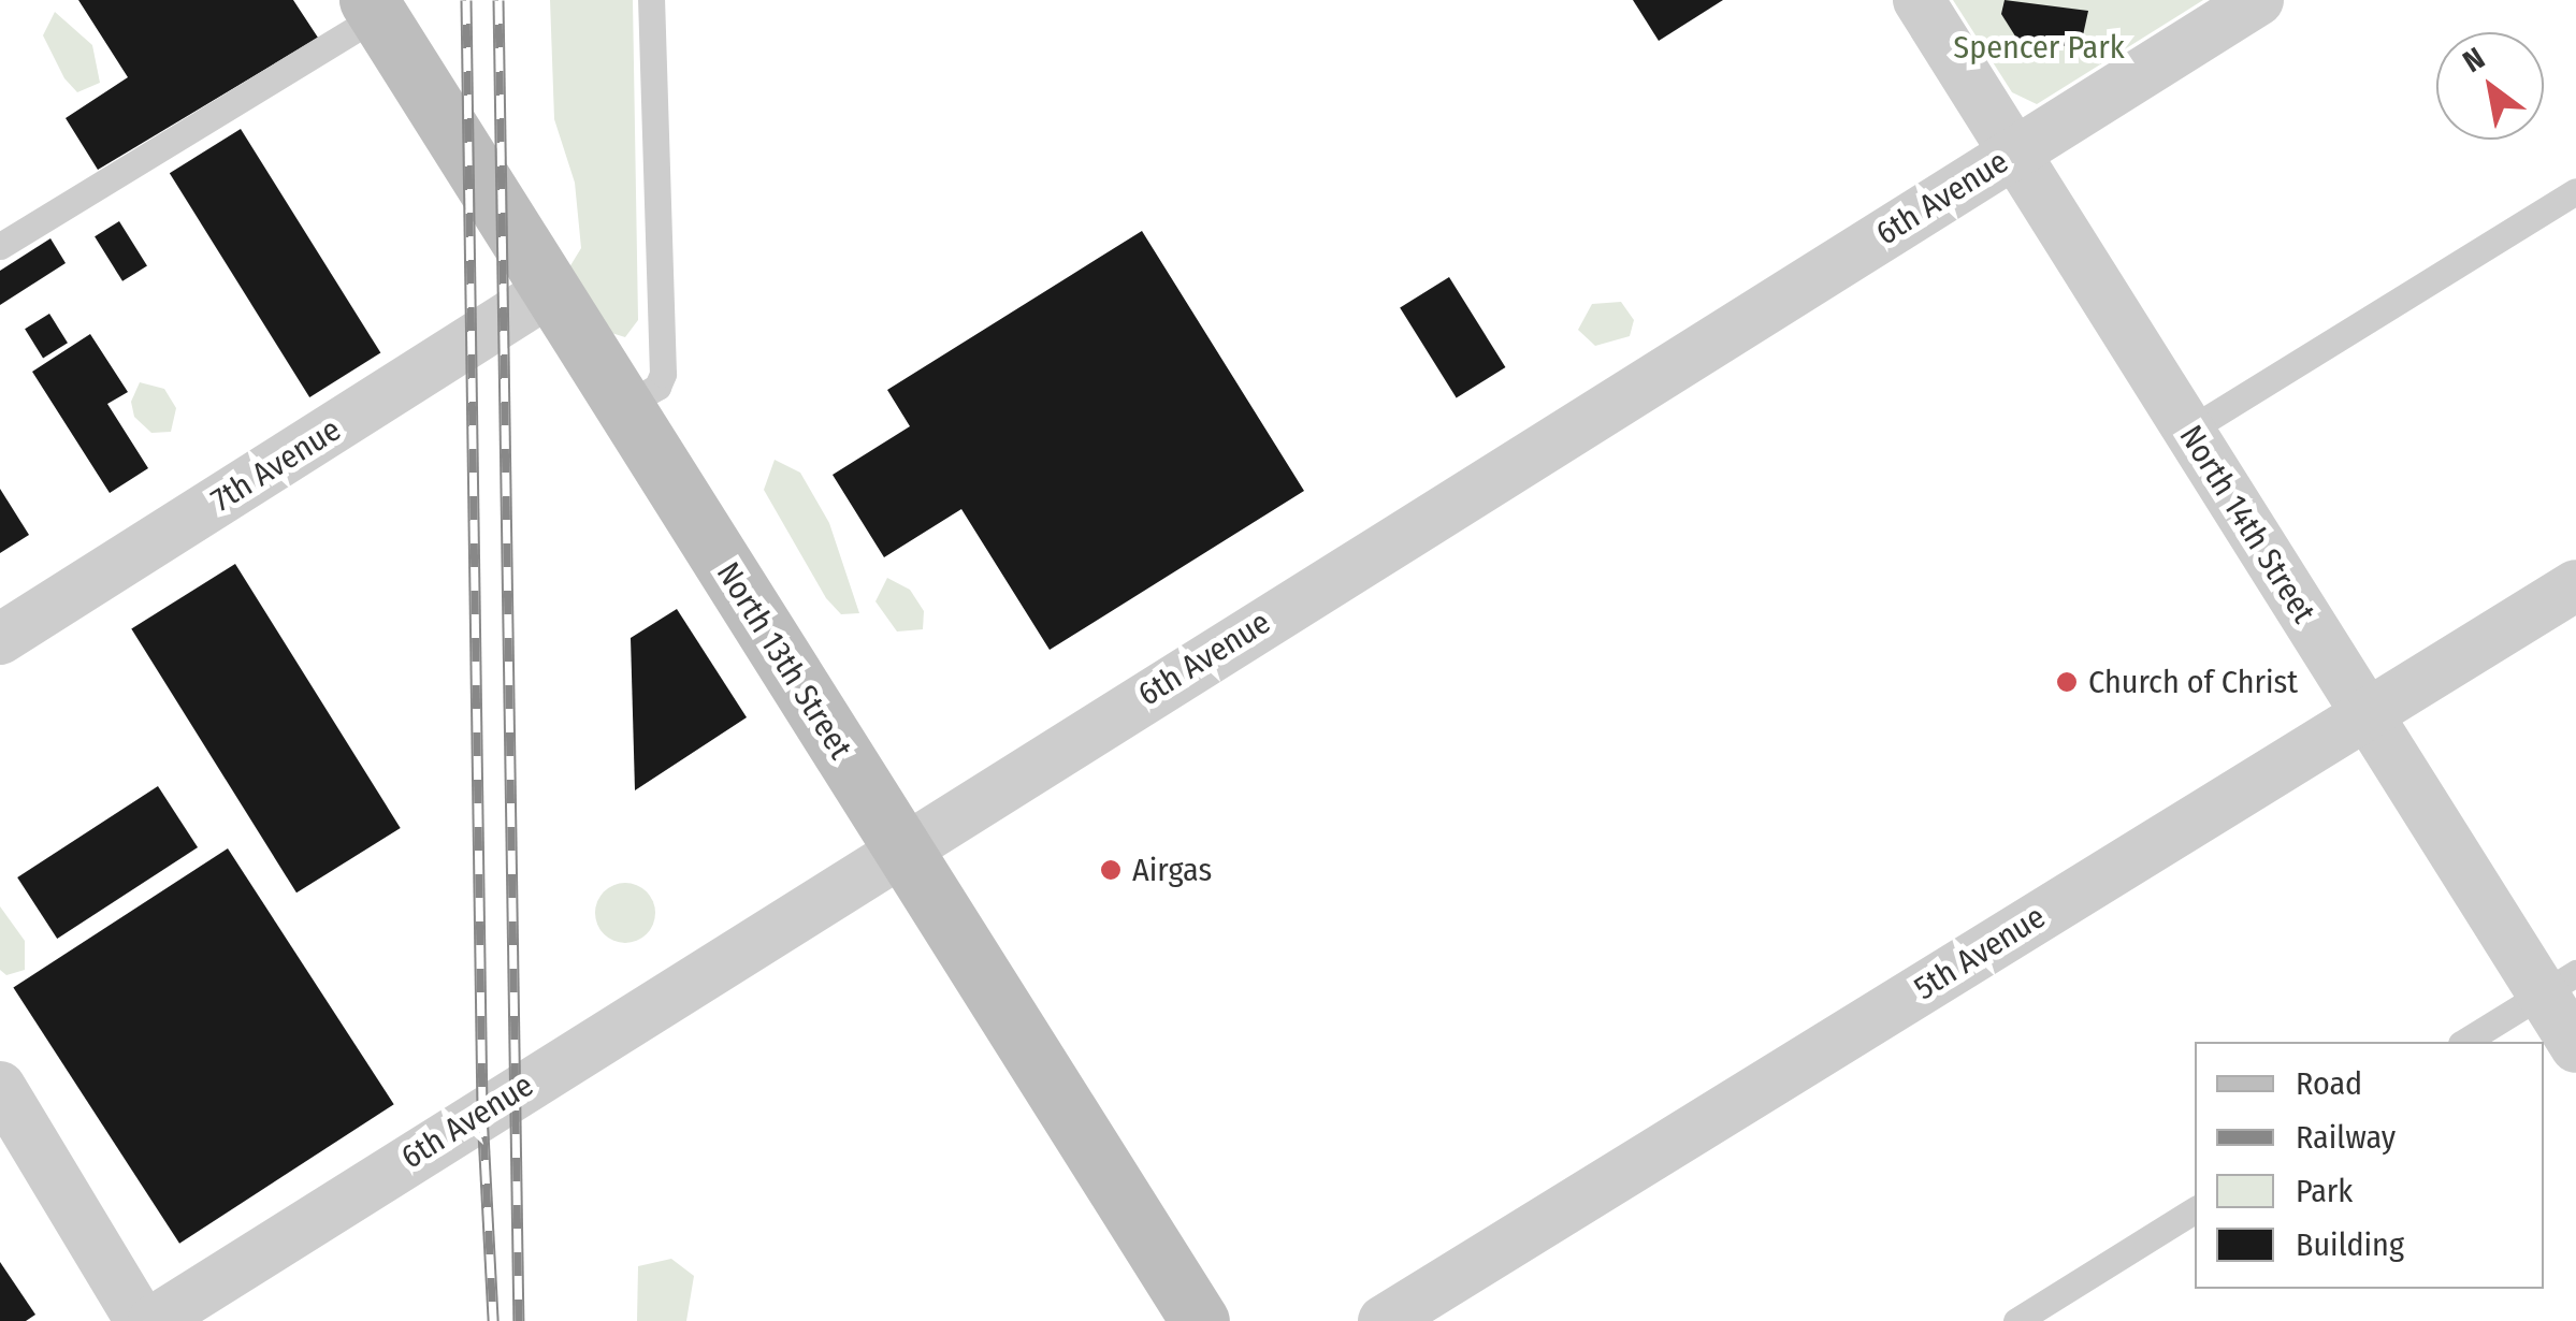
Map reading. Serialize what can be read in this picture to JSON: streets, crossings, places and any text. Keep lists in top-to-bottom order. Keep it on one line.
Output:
{"streets":{"main road":["North 13th Street"],"street":["6th Avenue","7th Avenue","North 14th Street","5th Avenue"]},"crossings":[["6th Avenue","North 14th Street"],["6th Avenue","North 13th Street"],["7th Avenue","North 13th Street"],["North 14th Street","5th Avenue"]],"parks":["Spencer Park"],"places":["Church of Christ","Airgas"],"legend":["Road","Railway","Park","Building"],"north":"top left"}
